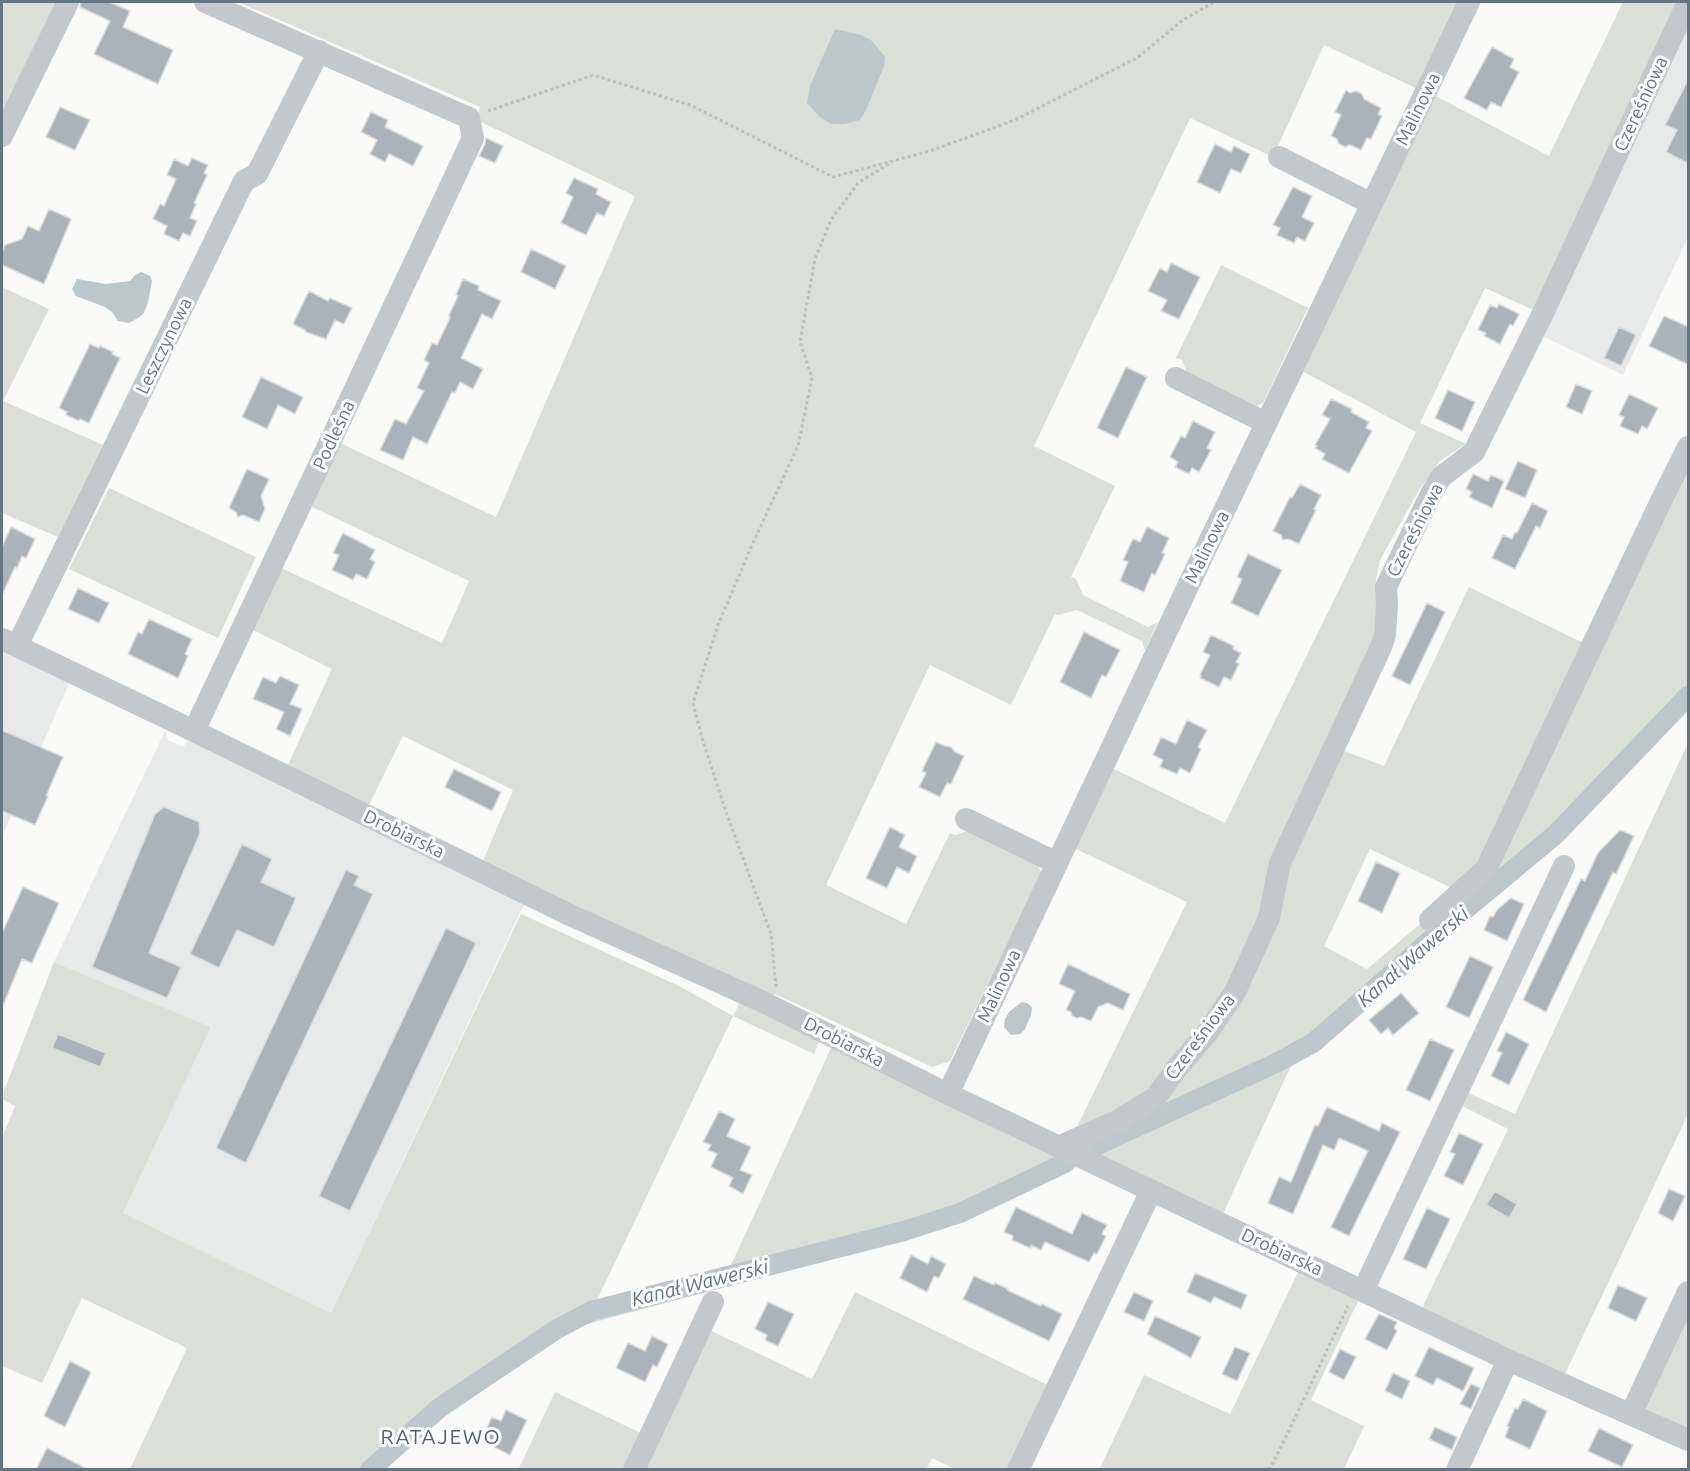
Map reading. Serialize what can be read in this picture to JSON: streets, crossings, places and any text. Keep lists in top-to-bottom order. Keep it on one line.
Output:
{"streets":{"street":["Czereśniowa","Malinowa","Leszczynowa","Podleśna","Drobiarska"]},"crossings":[["Czereśniowa","Drobiarska"],["Malinowa","Drobiarska"],["Leszczynowa","Podleśna"],["Leszczynowa","Drobiarska"],["Podleśna","Drobiarska"]],"districts":["RATAJEWO"],"water":["Kanał Wawerski"]}
